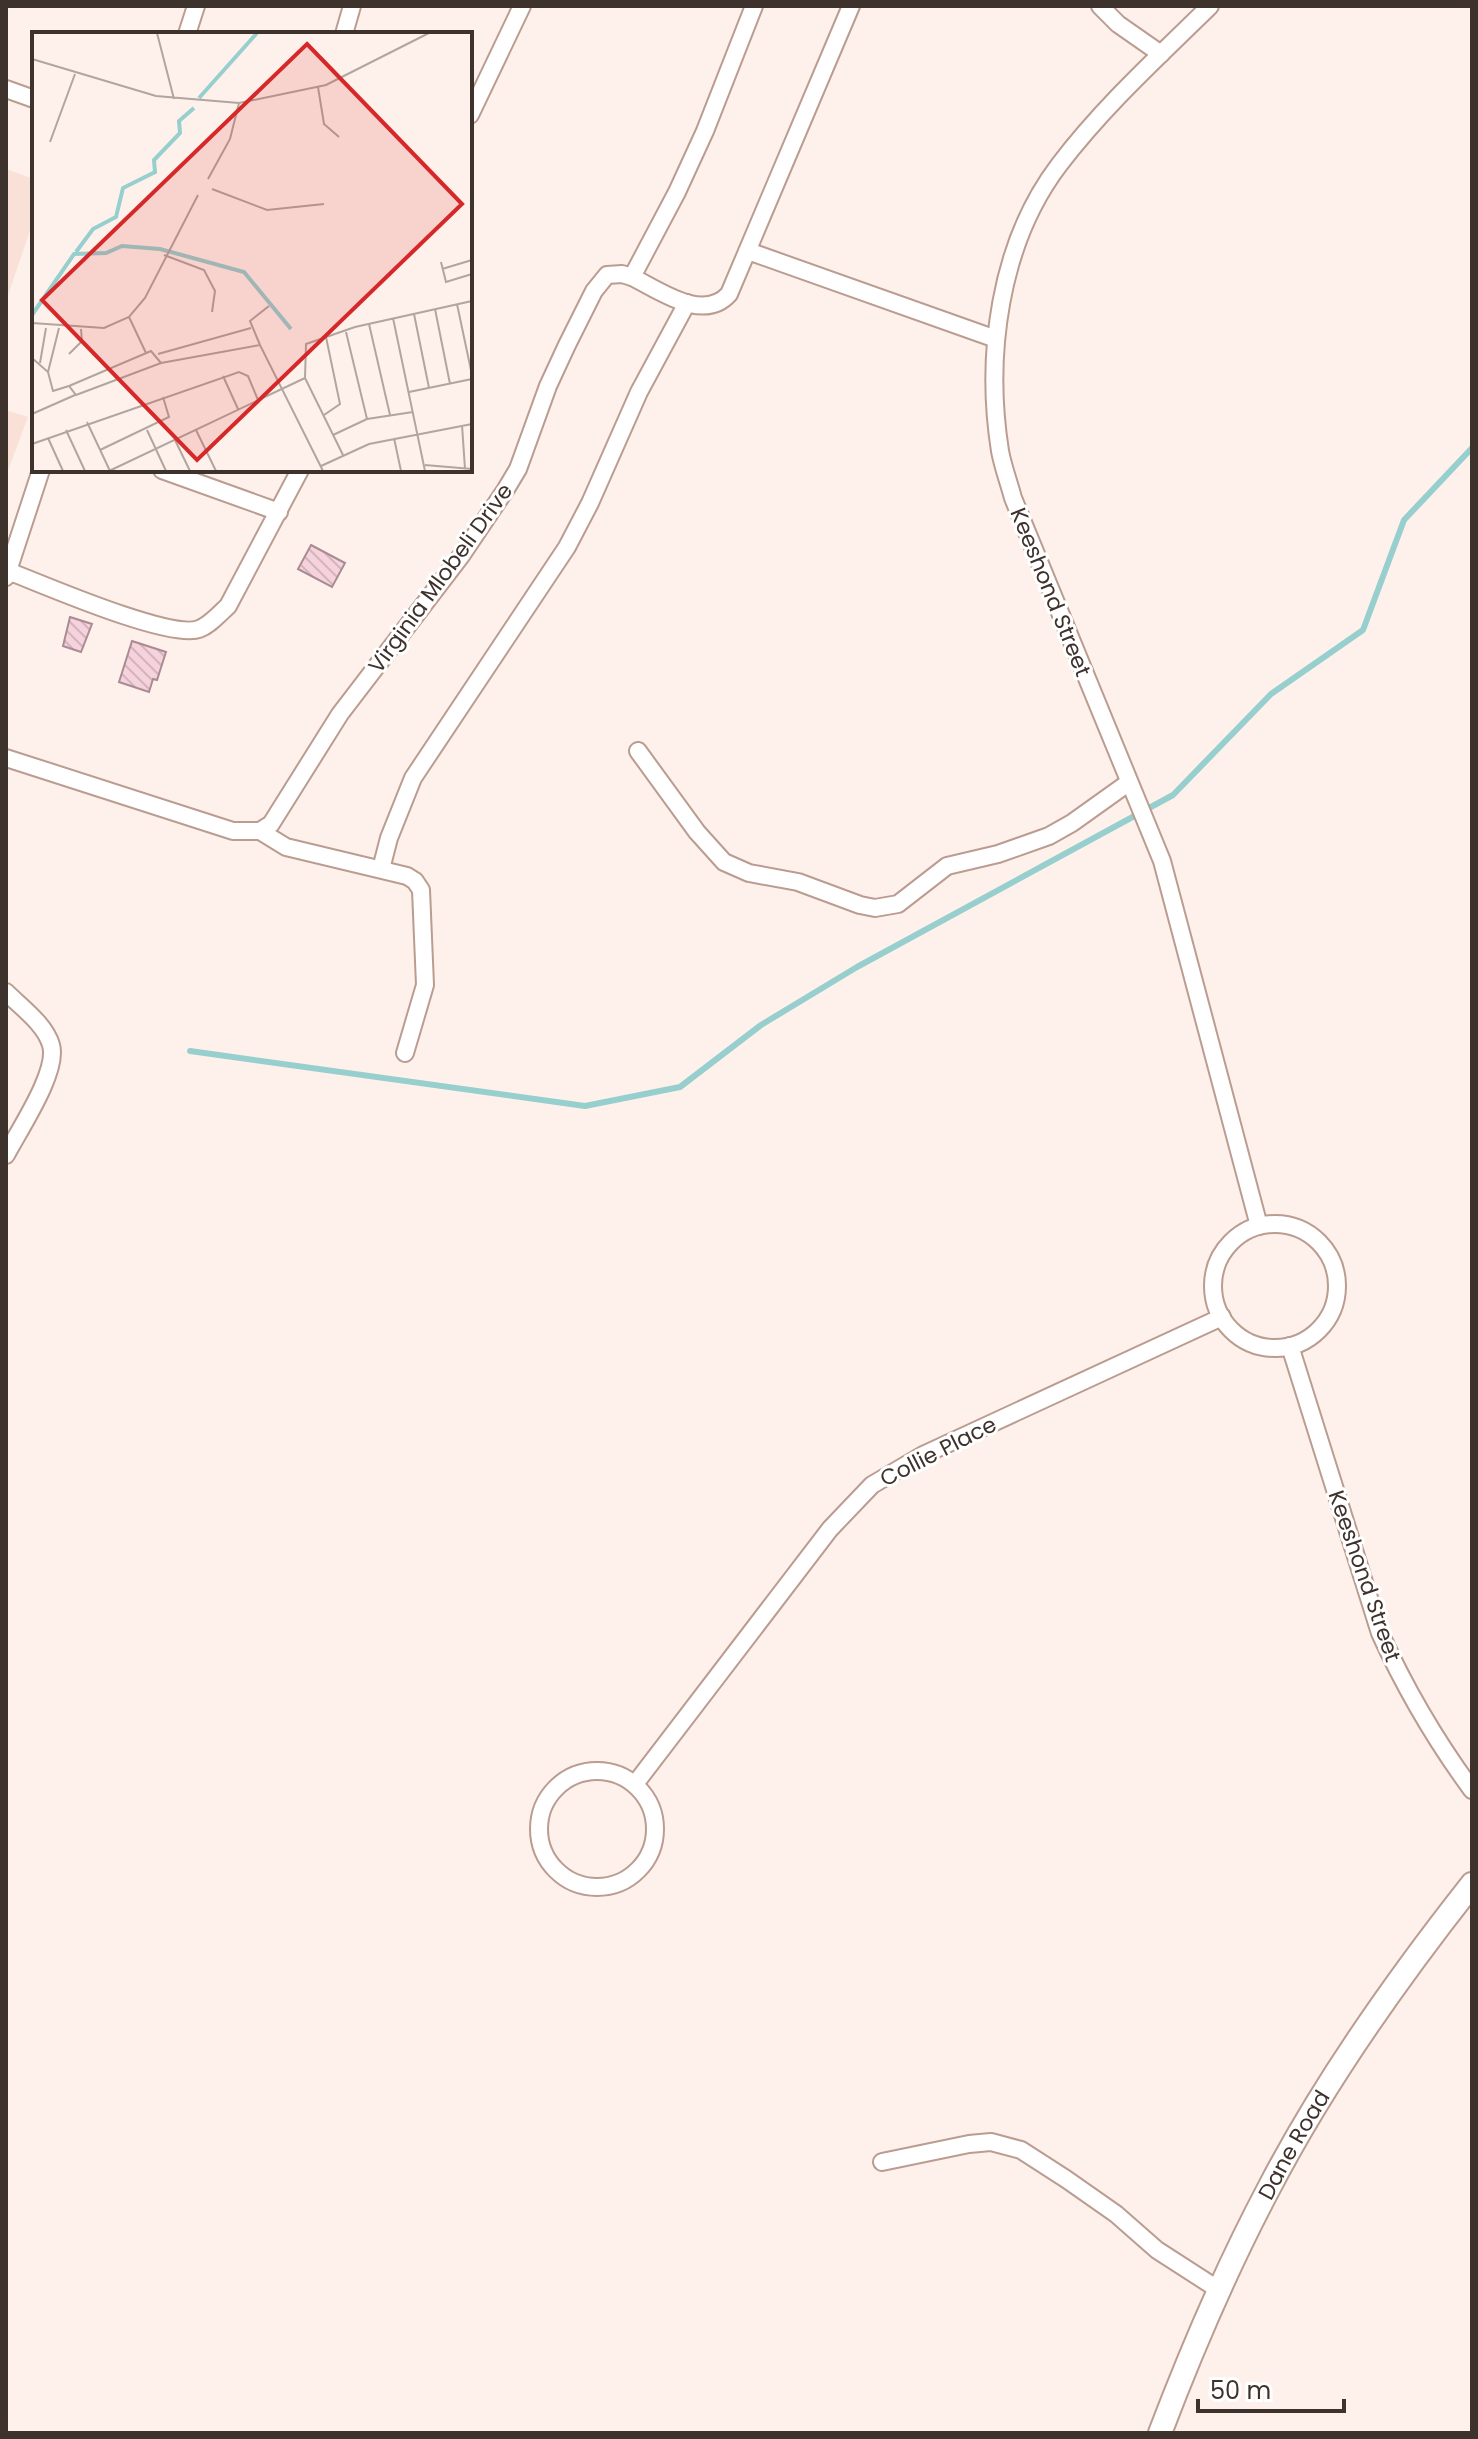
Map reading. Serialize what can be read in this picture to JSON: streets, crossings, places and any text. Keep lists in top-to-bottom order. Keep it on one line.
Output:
{"streets":{"street":["Virginia Mlobeli Drive","Keeshond Street","Collie Place","Dane Road"]},"crossings":[["Keeshond Street","Collie Place"]],"scale_bar":"50 m"}
